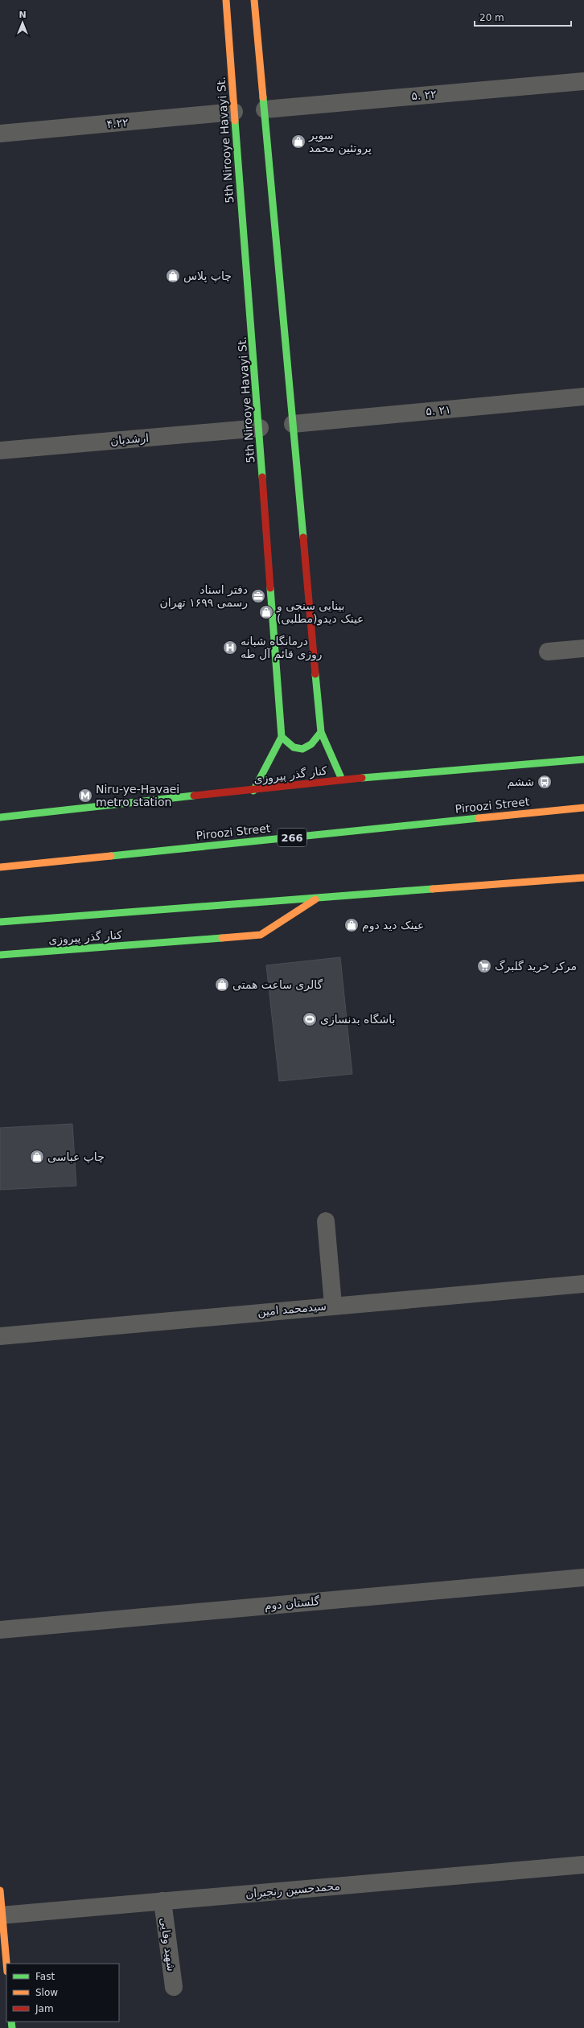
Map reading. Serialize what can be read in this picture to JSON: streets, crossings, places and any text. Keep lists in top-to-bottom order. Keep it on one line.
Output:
{"streets":{"main road":["5th Nirooye Havayi St.","کنار گذر پیروزی","Piroozi Street","266"],"street":["۵. ۲۲","۴.۲۲","۵. ۲۱","ارشدیان","سیدمحمد امین","گلستان دوم","محمدحسین رنجبران","شهید وفایی"]},"crossings":[["۴.۲۲","5th Nirooye Havayi St."],["5th Nirooye Havayi St.","ارشدیان"],["محمدحسین رنجبران","شهید وفایی"]],"places":{"shop":["سوپر پروتئین محمد","چاپ پلاس","بینایی سنجی و عینک دیدو(مطلبی)","عینک دید دوم","گالری ساعت همتی","چاپ عباسی"],"office":["دفتر اسناد رسمی ۱۶۹۹ تهران"],"hospital":["درمانگاه شبانه روزی قائم آل طه"],"bus stop":["ششم"],"metro station":["Niru-ye-Havaei metro station"],"supermarket":["مرکز خرید گلبرگ"],"sports":["باشگاه بدنسازی"]},"legend":["Fast","Slow","Jam"],"scale_bar":"20 m","north":"top"}
